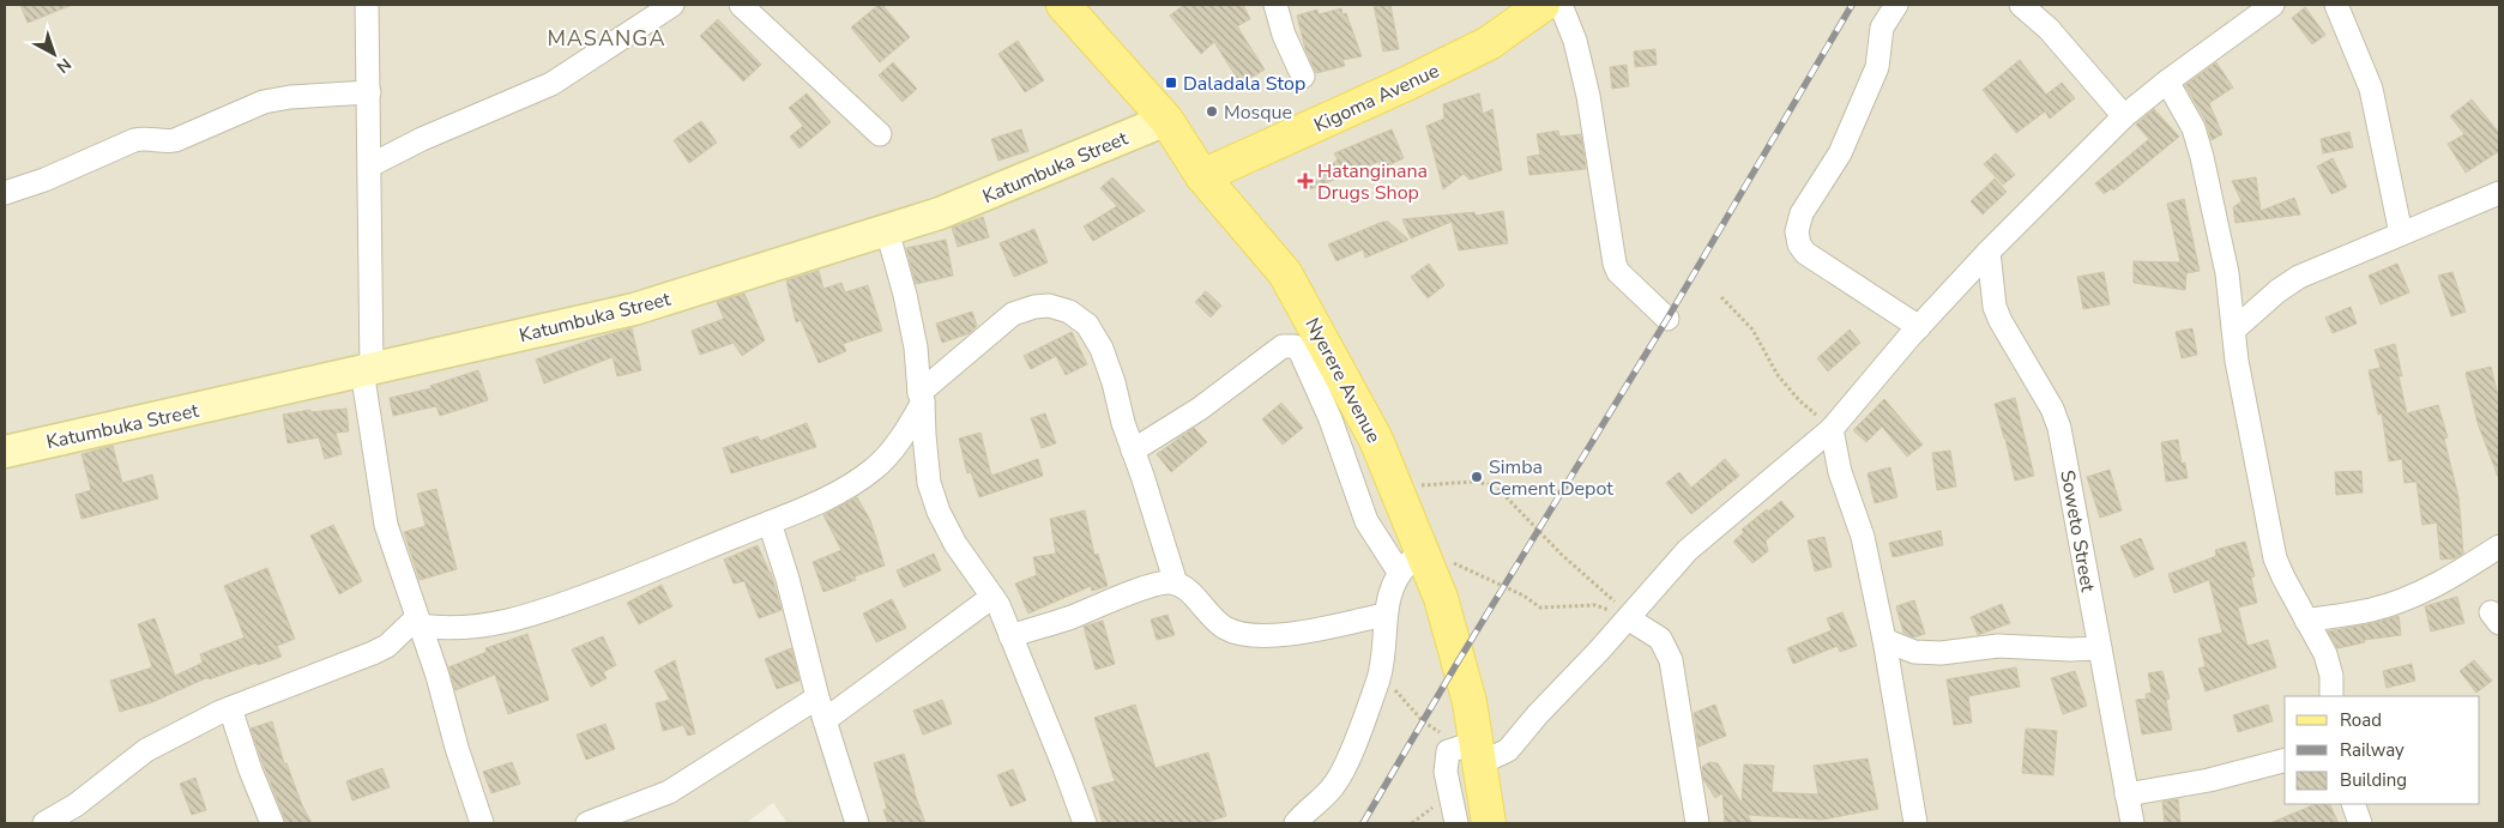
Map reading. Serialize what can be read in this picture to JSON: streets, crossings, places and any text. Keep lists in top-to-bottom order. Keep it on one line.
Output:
{"streets":{"main road":["Kigoma Avenue","Katumbuka Street","Nyerere Avenue"],"street":["Soweto Street"]},"crossings":[["Kigoma Avenue","Nyerere Avenue"],["Katumbuka Street","Nyerere Avenue"]],"districts":["MASANGA"],"places":{"transit":["Daladala Stop"],"other":["Mosque","Simba Cement Depot"],"health":["Hatanginana Drugs Shop"]},"legend":["Road","Railway","Building"],"north":"bottom right"}
